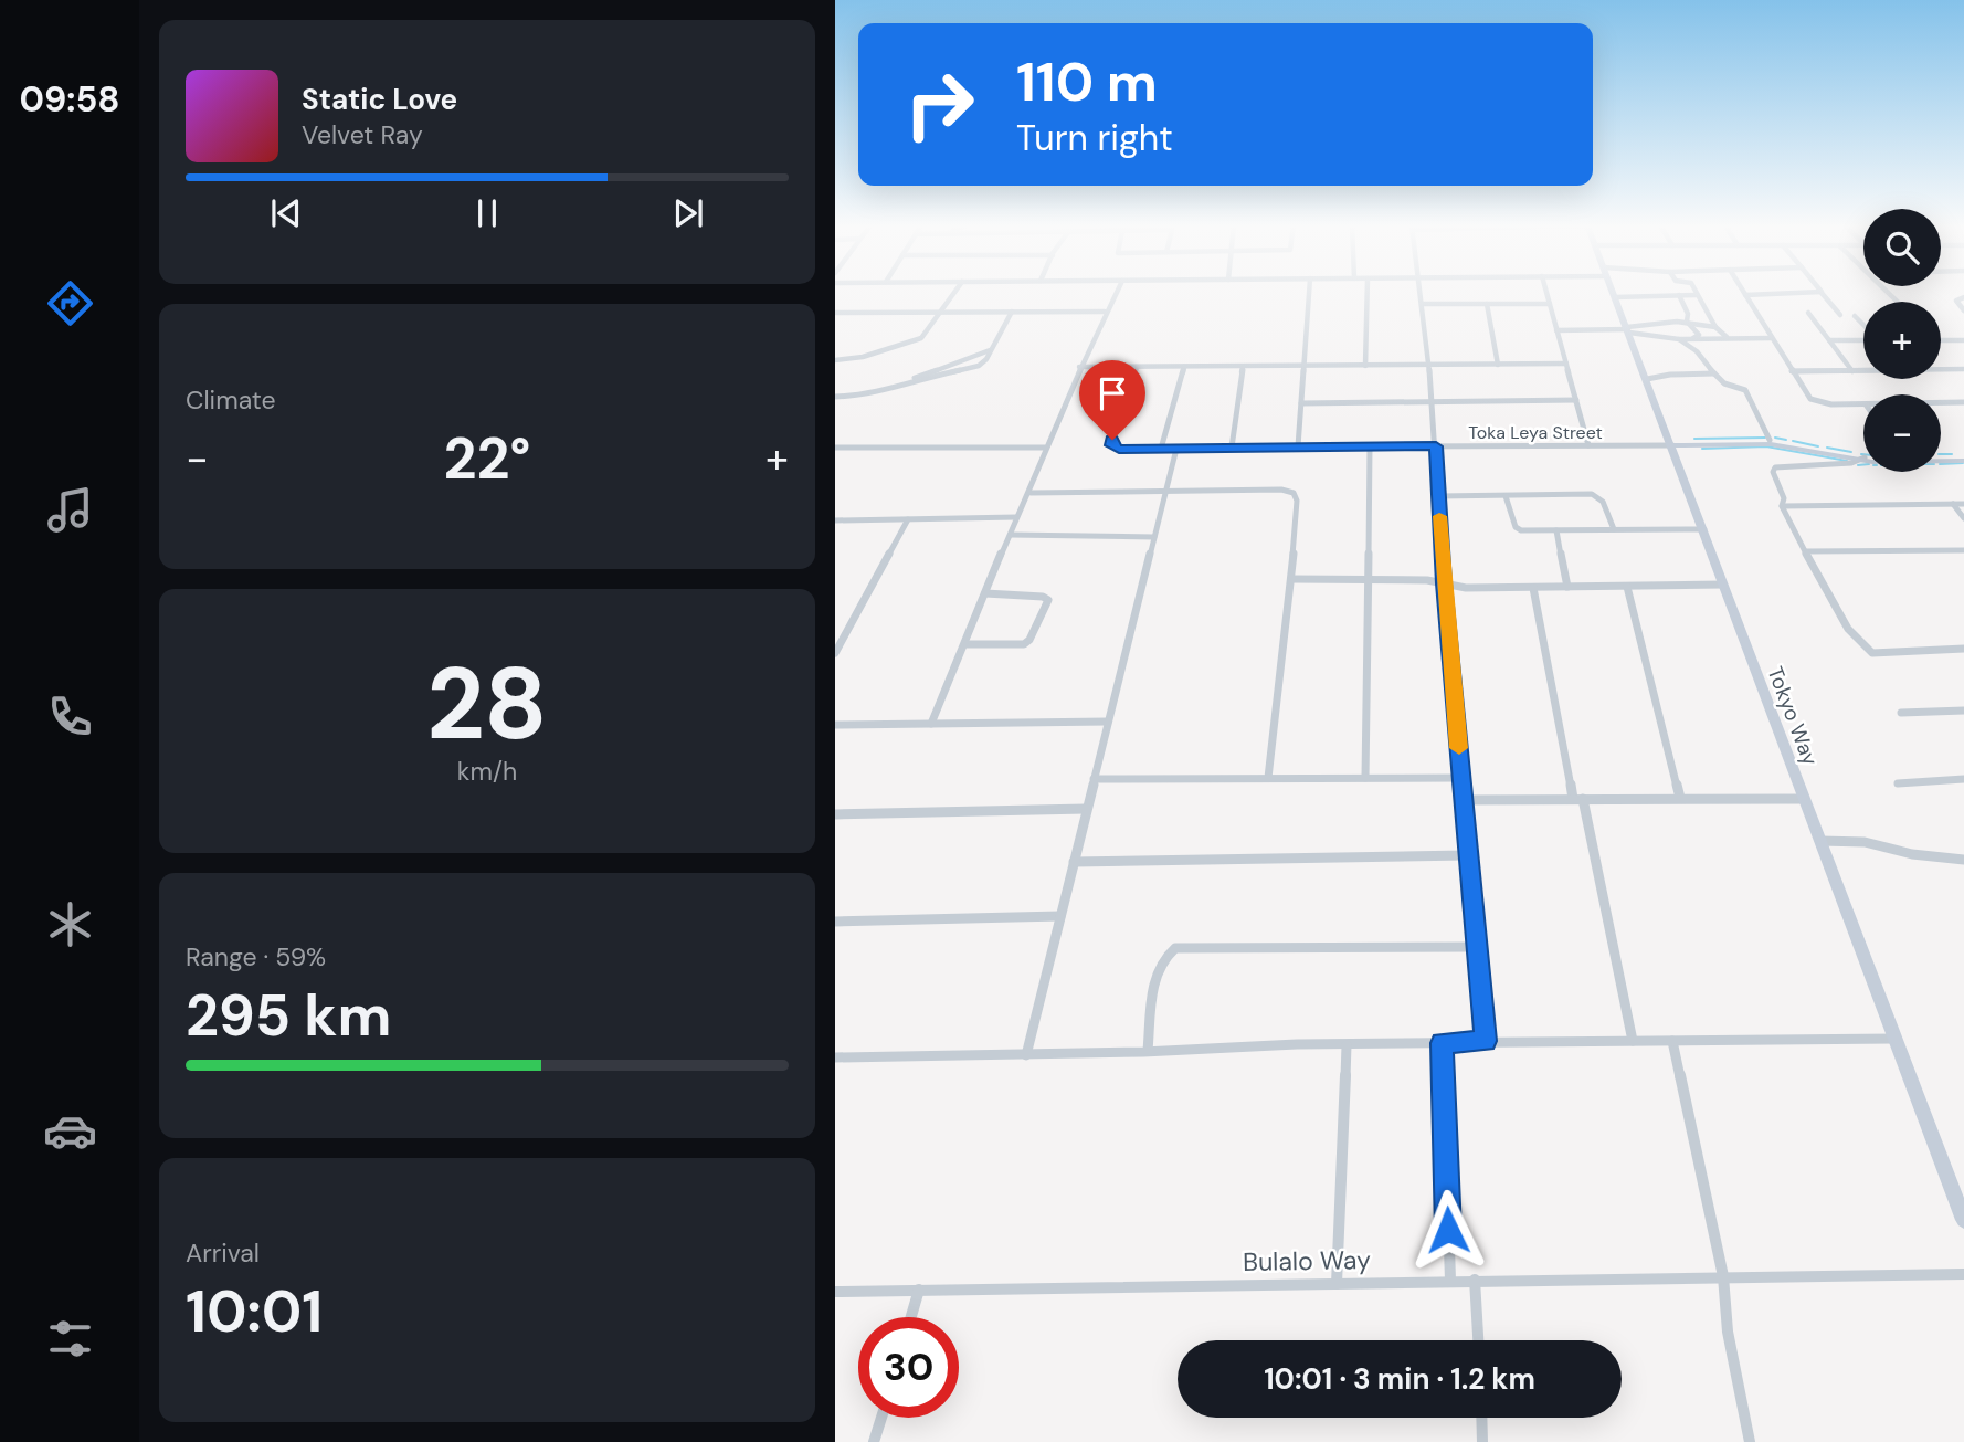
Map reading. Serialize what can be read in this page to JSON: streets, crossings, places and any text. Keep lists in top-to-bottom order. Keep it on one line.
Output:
{"streets":{"main road":["Tokyo Way"],"street":["Toka Leya Street","Bulalo Way"]},"crossings":[["Toka Leya Street","Tokyo Way"]],"page":{"tabs":"09:58","turn":["110 m","Turn right"],"song":["Static Love","Velvet Ray"],"map_buttons":["+","−"],"tile":["Climate",["28","km/h"],["Range · 59%","295 km"],["Arrival","10:01"]],"heat":["−","22°","+"],"limit":"30","trip":"10:01 · 3 min · 1.2 km"}}
